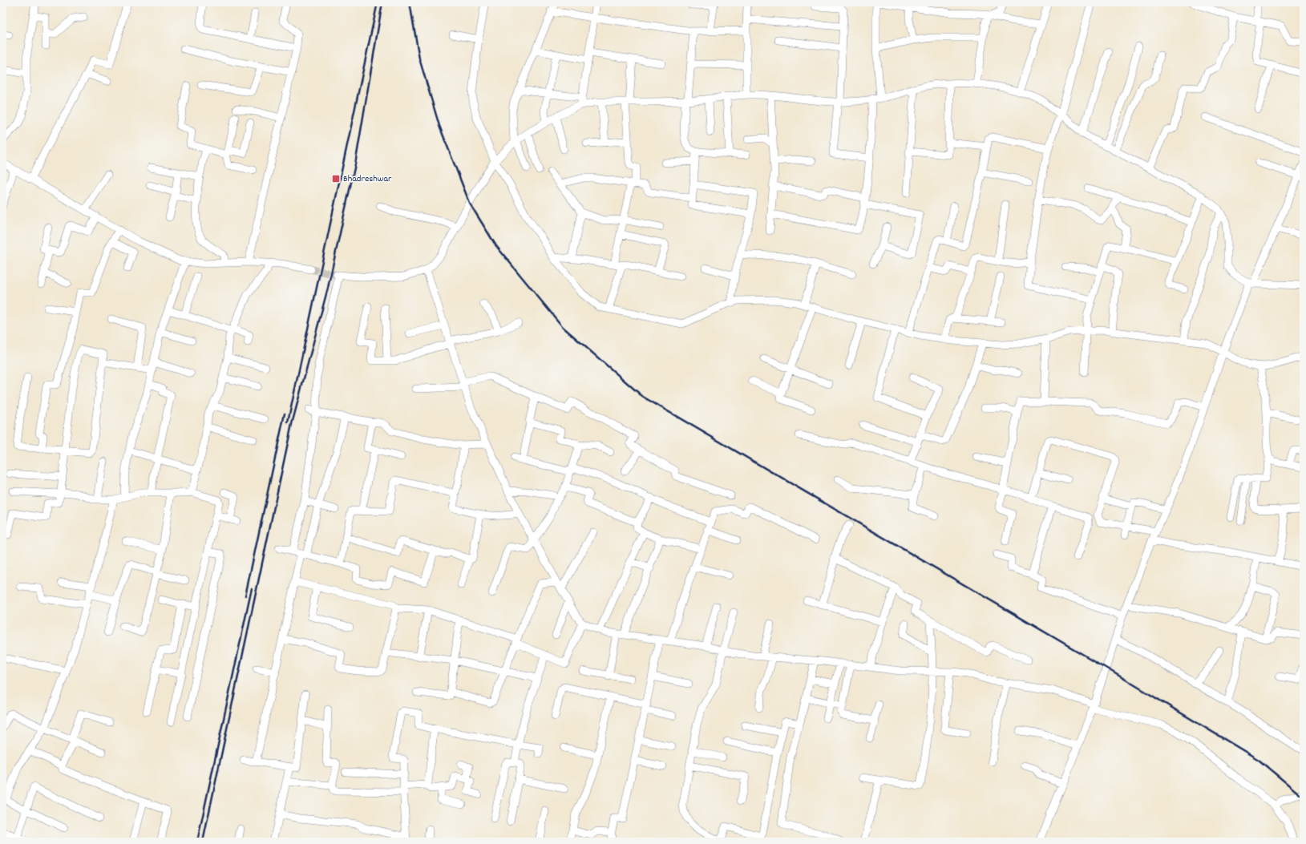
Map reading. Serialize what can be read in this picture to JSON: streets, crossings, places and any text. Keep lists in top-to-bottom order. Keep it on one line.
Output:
{"places":{"transit":["Bhadreshwar"]}}
